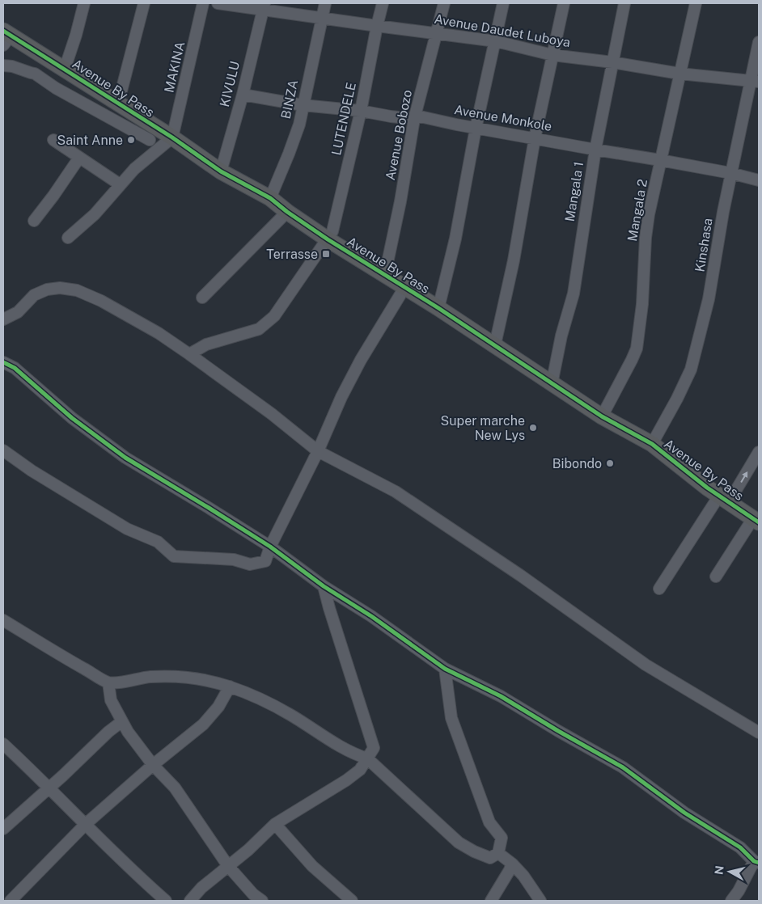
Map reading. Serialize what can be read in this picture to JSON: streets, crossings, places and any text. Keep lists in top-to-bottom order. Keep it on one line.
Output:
{"streets":{"highway":["Avenue By Pass"],"street":["Avenue Daudet Luboya","MAKINA","KIVULU","BINZA","Avenue Monkole","LUTENDELE","Avenue Bobozo","Mangala 1","Mangala 2","Kinshasa"]},"crossings":[["Avenue Daudet Luboya","KIVULU"],["Avenue Daudet Luboya","BINZA"],["Avenue Daudet Luboya","LUTENDELE"],["Avenue Daudet Luboya","Avenue Bobozo"],["Avenue Daudet Luboya","Mangala 1"],["Avenue Daudet Luboya","Mangala 2"],["Avenue Daudet Luboya","Kinshasa"],["MAKINA","Avenue By Pass"],["KIVULU","Avenue By Pass"],["KIVULU","Avenue Monkole"],["Avenue By Pass","BINZA"],["Avenue By Pass","LUTENDELE"],["Avenue By Pass","Avenue Bobozo"],["Avenue By Pass","Mangala 1"],["Avenue By Pass","Mangala 2"],["Avenue By Pass","Kinshasa"],["BINZA","Avenue Monkole"],["Avenue Monkole","LUTENDELE"],["Avenue Monkole","Avenue Bobozo"],["Avenue Monkole","Mangala 1"],["Avenue Monkole","Mangala 2"],["Avenue Monkole","Kinshasa"]],"places":{"other":["Saint Anne","Super marche New Lys","Bibondo"],"transit":["Terrasse"]},"north":"left"}
